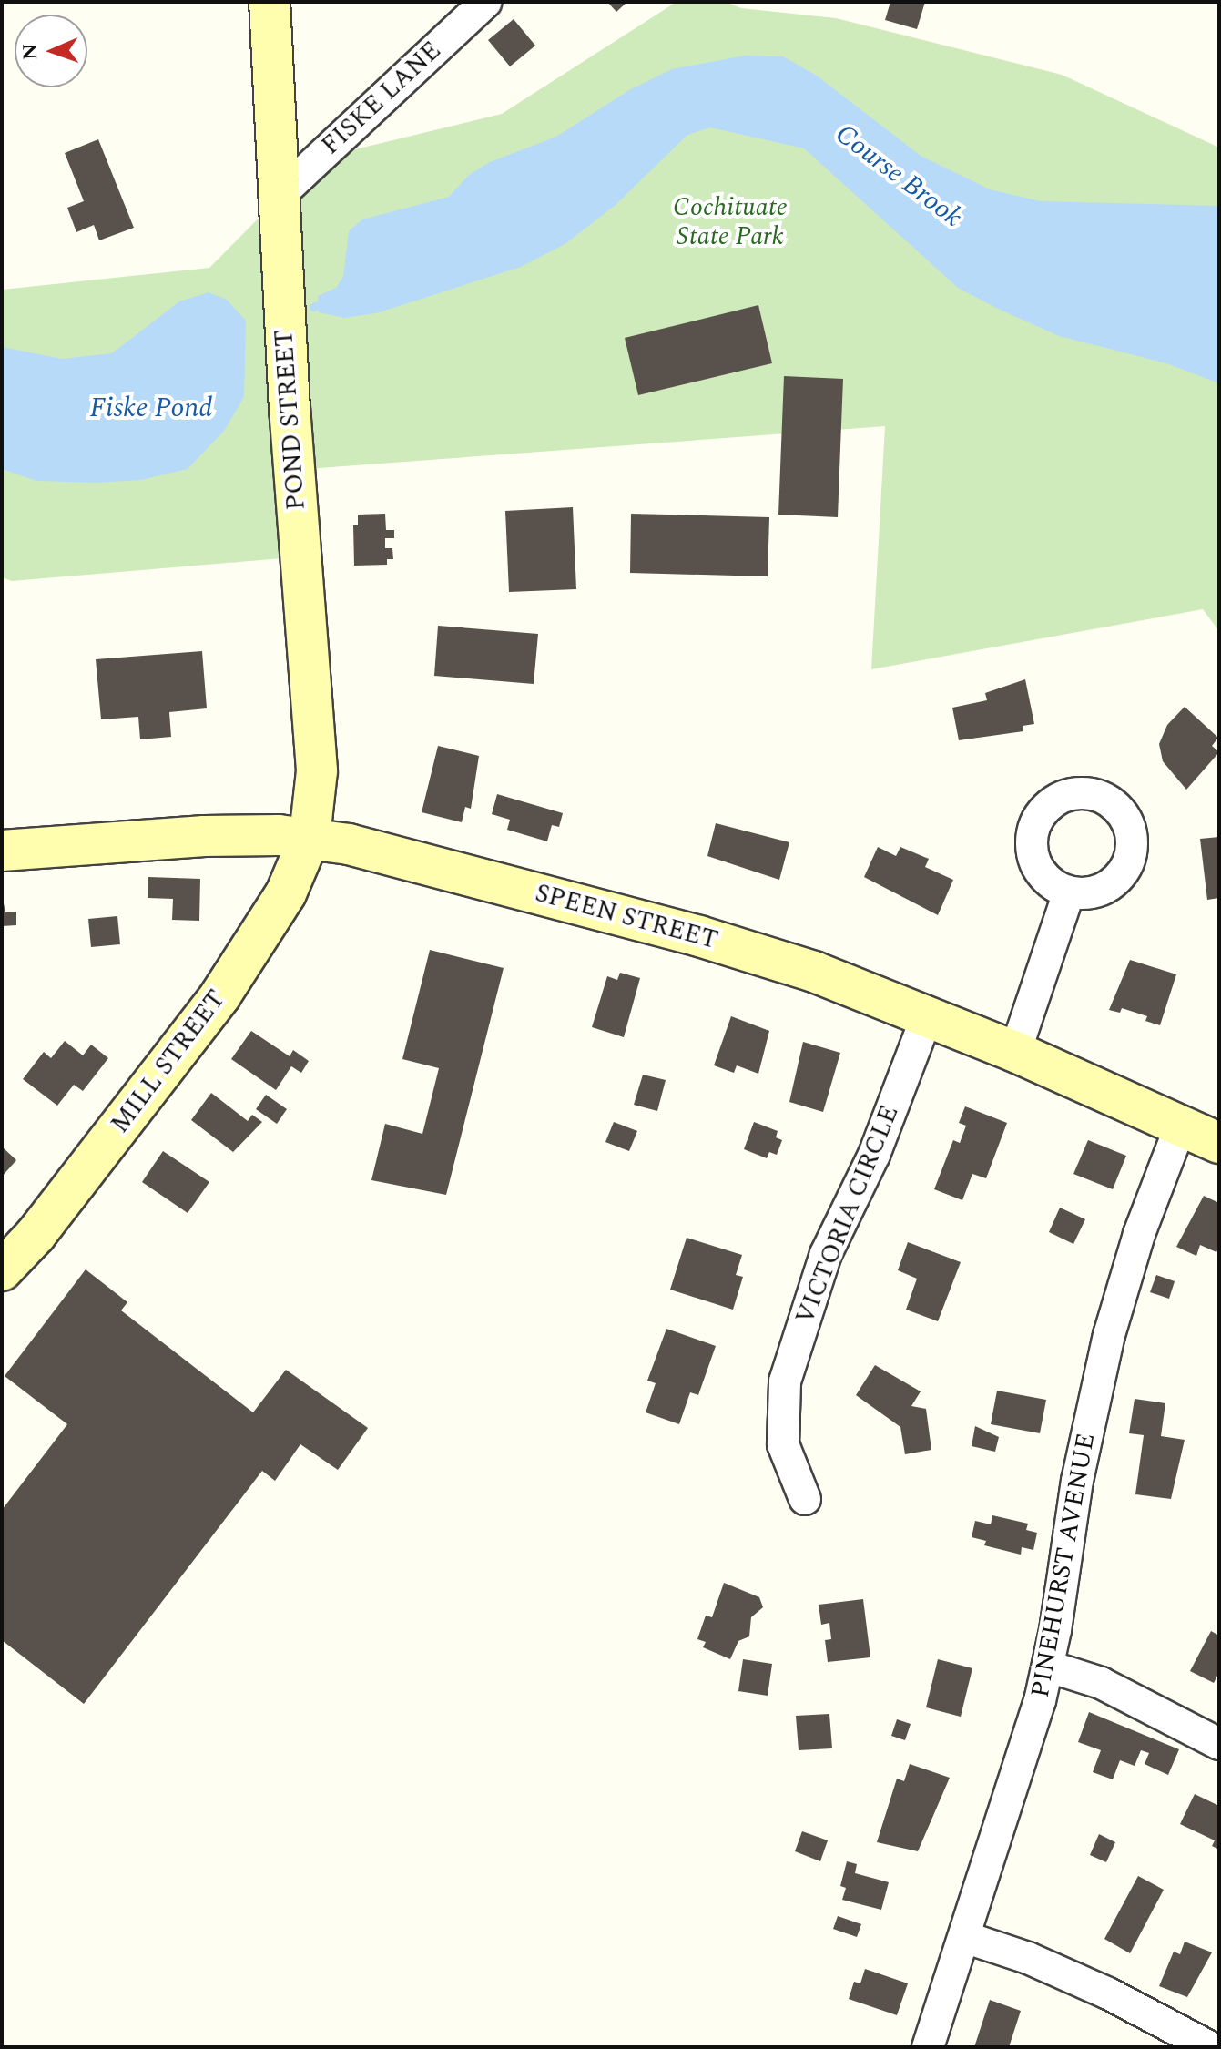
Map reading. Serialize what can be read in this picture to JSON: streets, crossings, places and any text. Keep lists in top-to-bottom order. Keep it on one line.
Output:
{"streets":{"street":["FISKE LANE","POND STREET","SPEEN STREET","MILL STREET","VICTORIA CIRCLE","PINEHURST AVENUE"]},"crossings":[["FISKE LANE","POND STREET"],["POND STREET","SPEEN STREET"],["POND STREET","MILL STREET"],["SPEEN STREET","MILL STREET"],["SPEEN STREET","VICTORIA CIRCLE"],["SPEEN STREET","PINEHURST AVENUE"]],"water":["Course Brook","Fiske Pond"],"parks":["Cochituate State Park"],"north":"left"}
